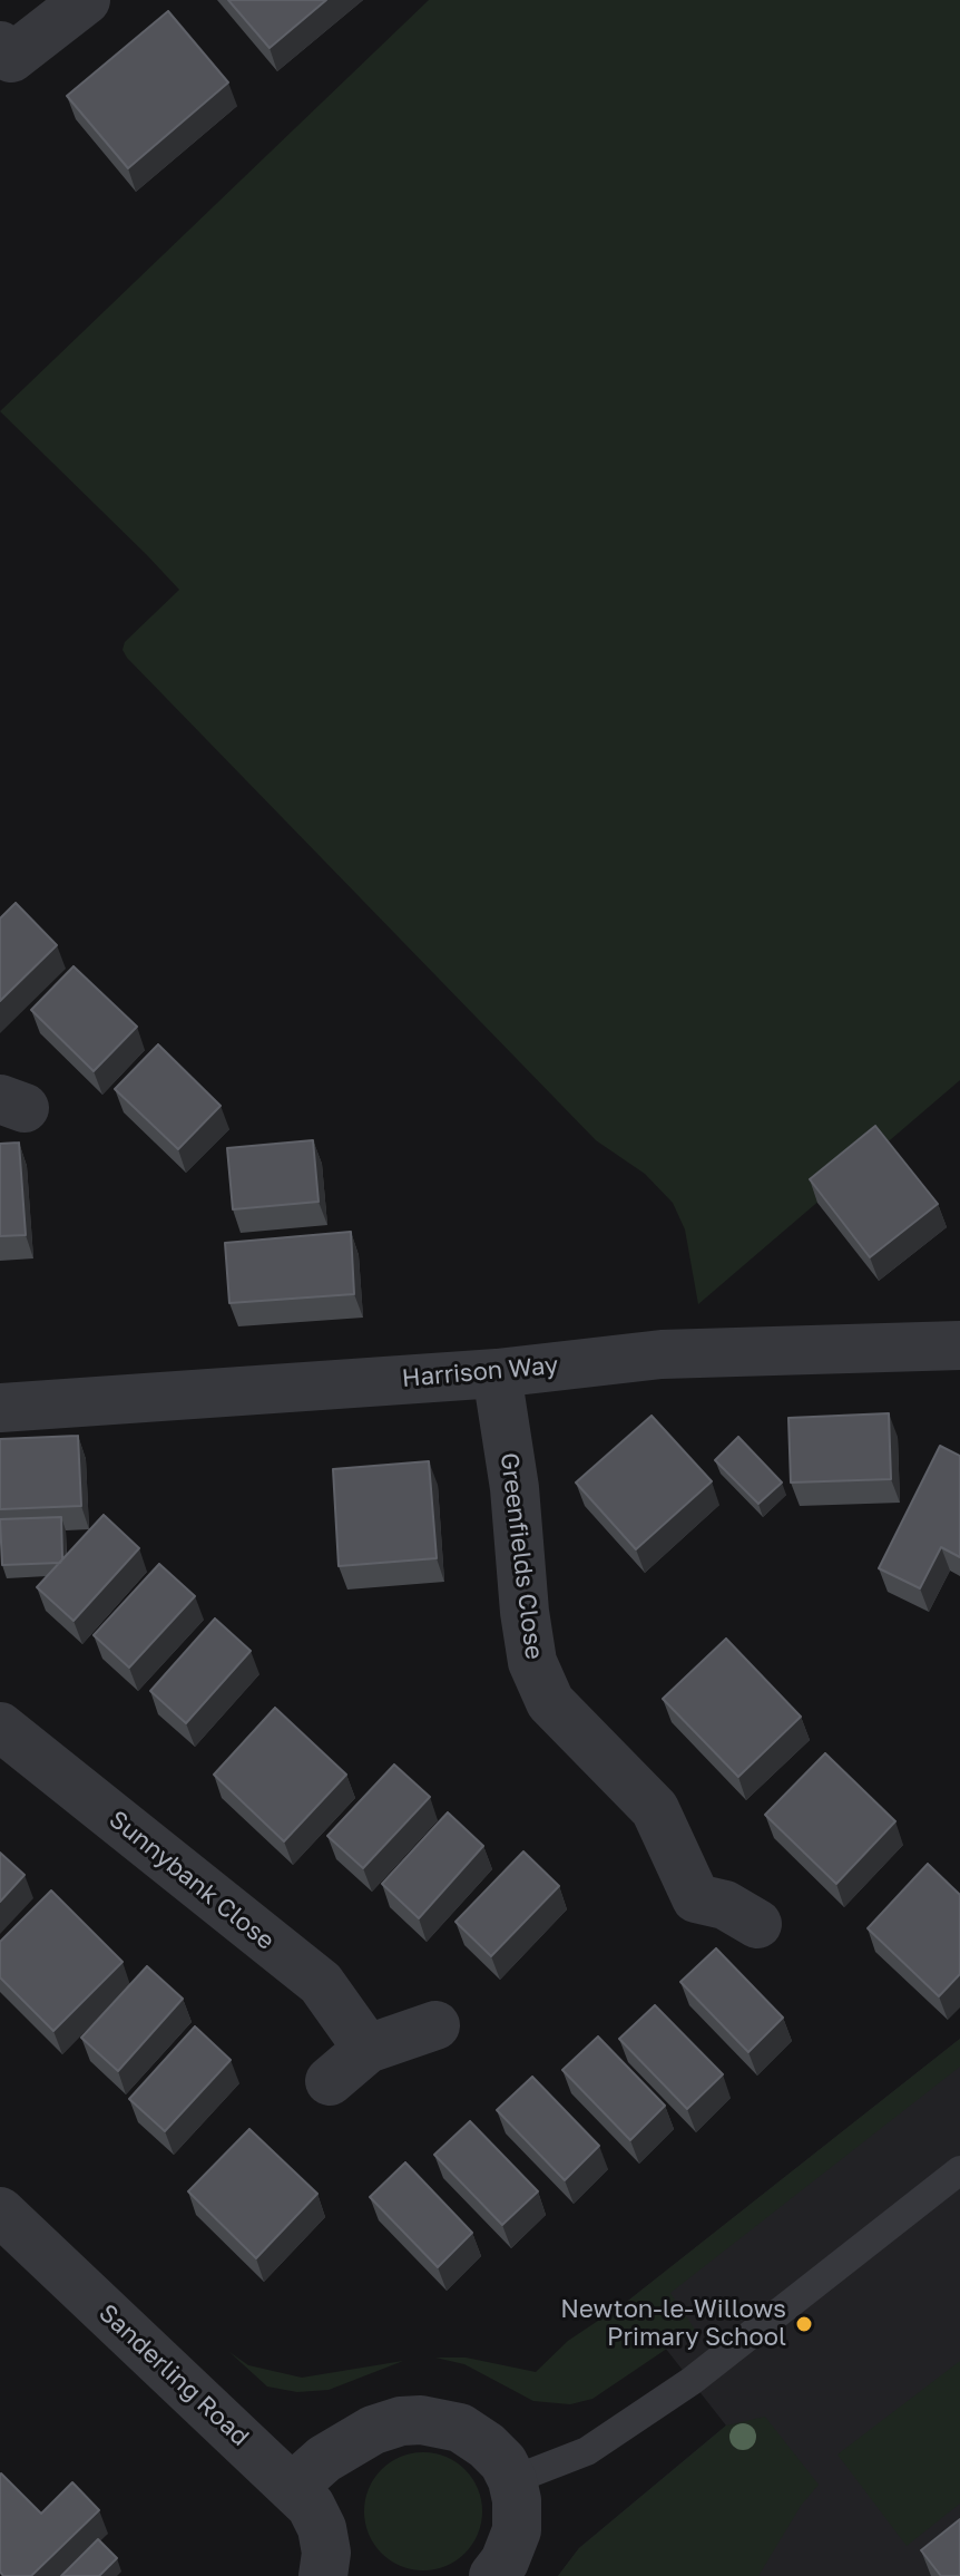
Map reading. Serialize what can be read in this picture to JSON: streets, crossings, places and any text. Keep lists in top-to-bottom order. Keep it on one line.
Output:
{"streets":{"street":["Harrison Way","Greenfields Close","Sunnybank Close","Sanderling Road"]},"crossings":[["Harrison Way","Greenfields Close"]],"places":["Newton-le-Willows Primary School"]}
